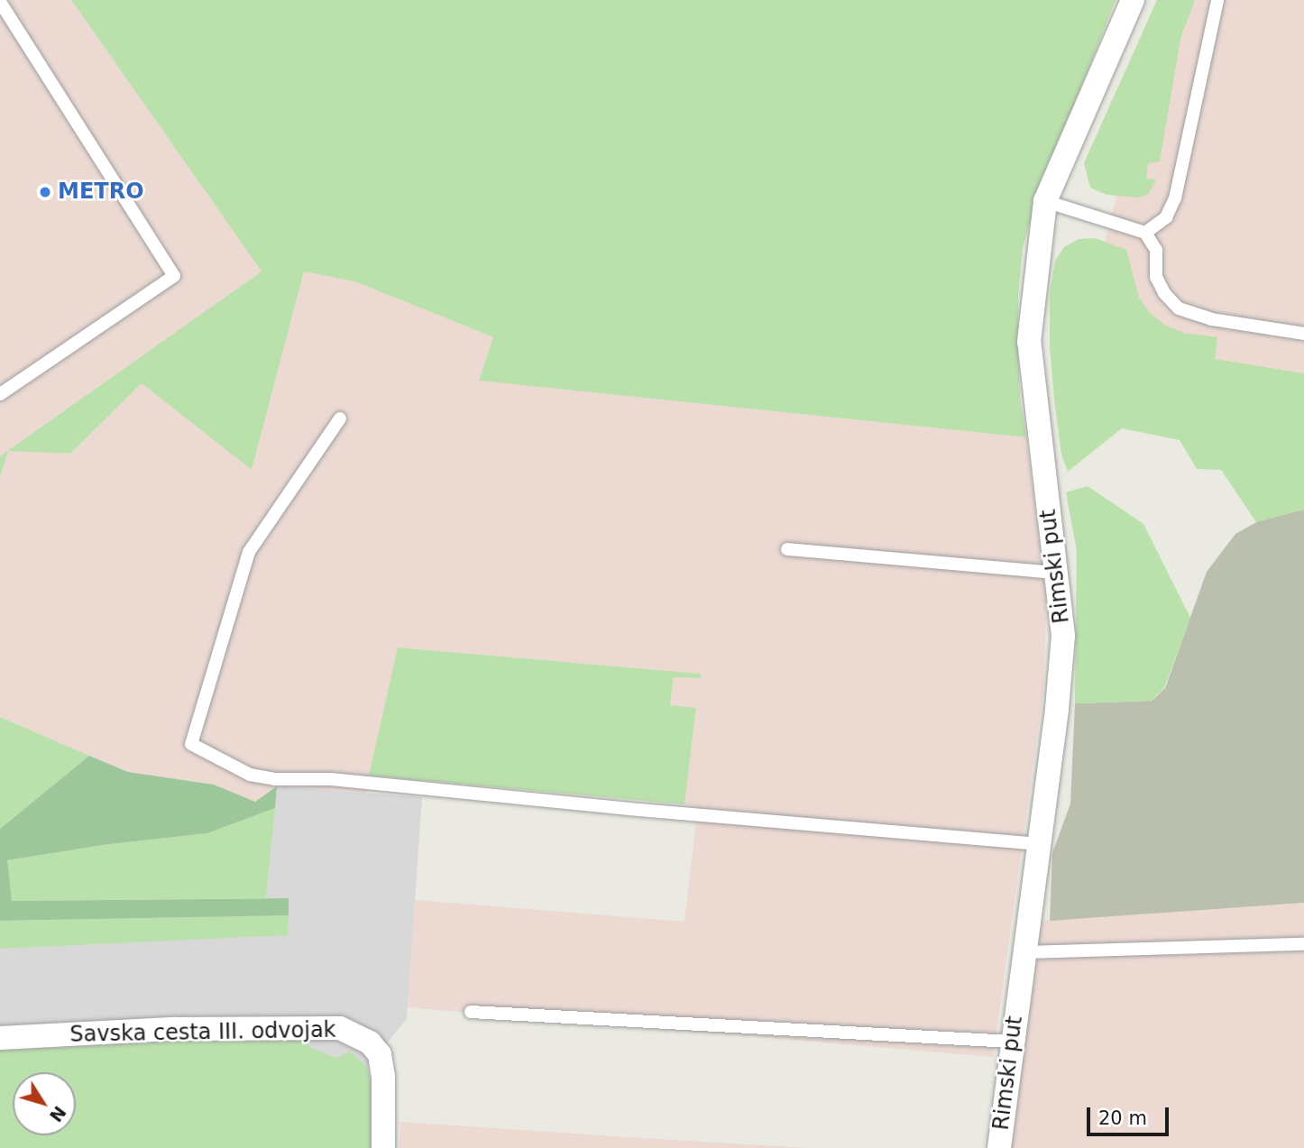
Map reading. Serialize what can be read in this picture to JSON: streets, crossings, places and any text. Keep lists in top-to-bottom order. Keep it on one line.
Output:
{"streets":{"street":["Rimski put","Savska cesta III. odvojak"]},"places":["METRO"],"scale_bar":"20 m","north":"bottom right"}
